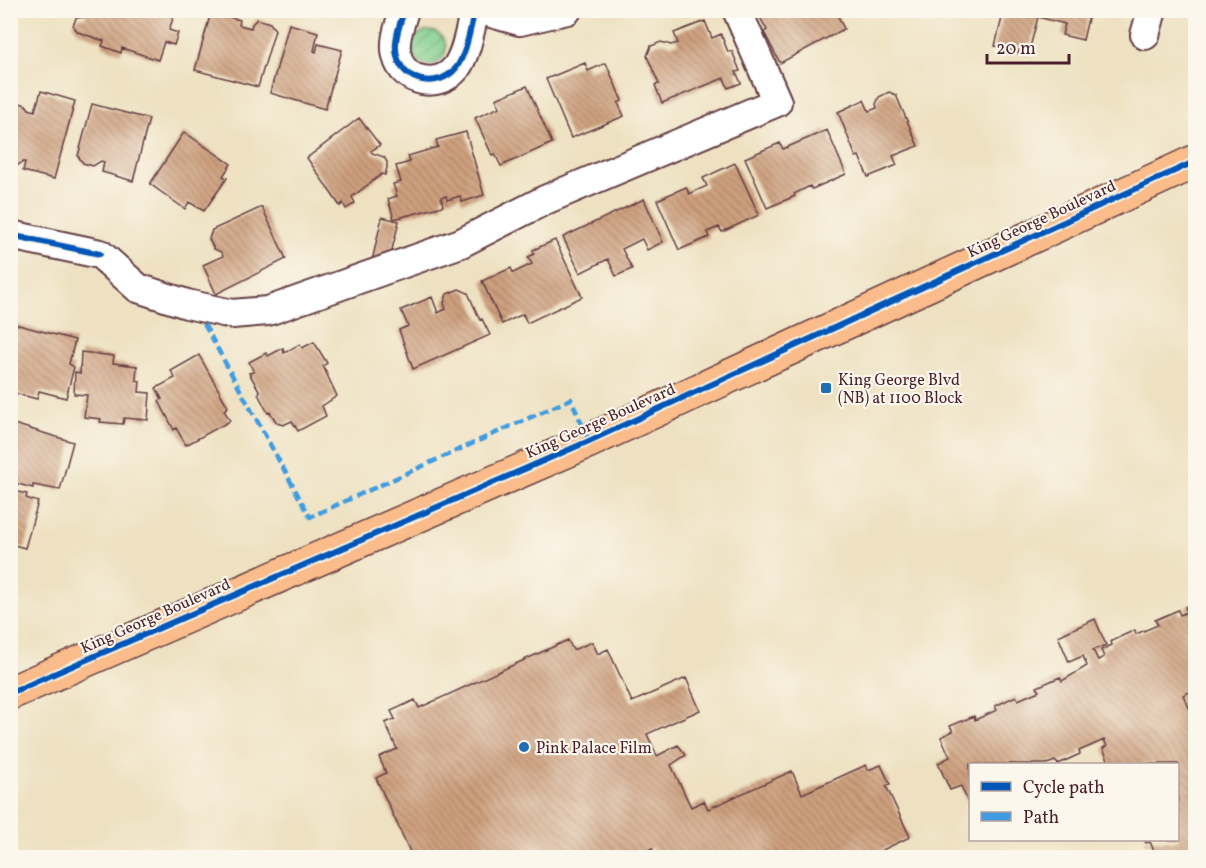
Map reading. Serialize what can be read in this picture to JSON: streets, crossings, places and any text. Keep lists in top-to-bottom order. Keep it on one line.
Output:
{"streets":{"main road":["King George Boulevard"]},"places":{"transit":["King George Blvd (NB) at 1100 Block"],"other":["Pink Palace Film"]},"legend":["Cycle path","Path"],"scale_bar":"20 m"}
